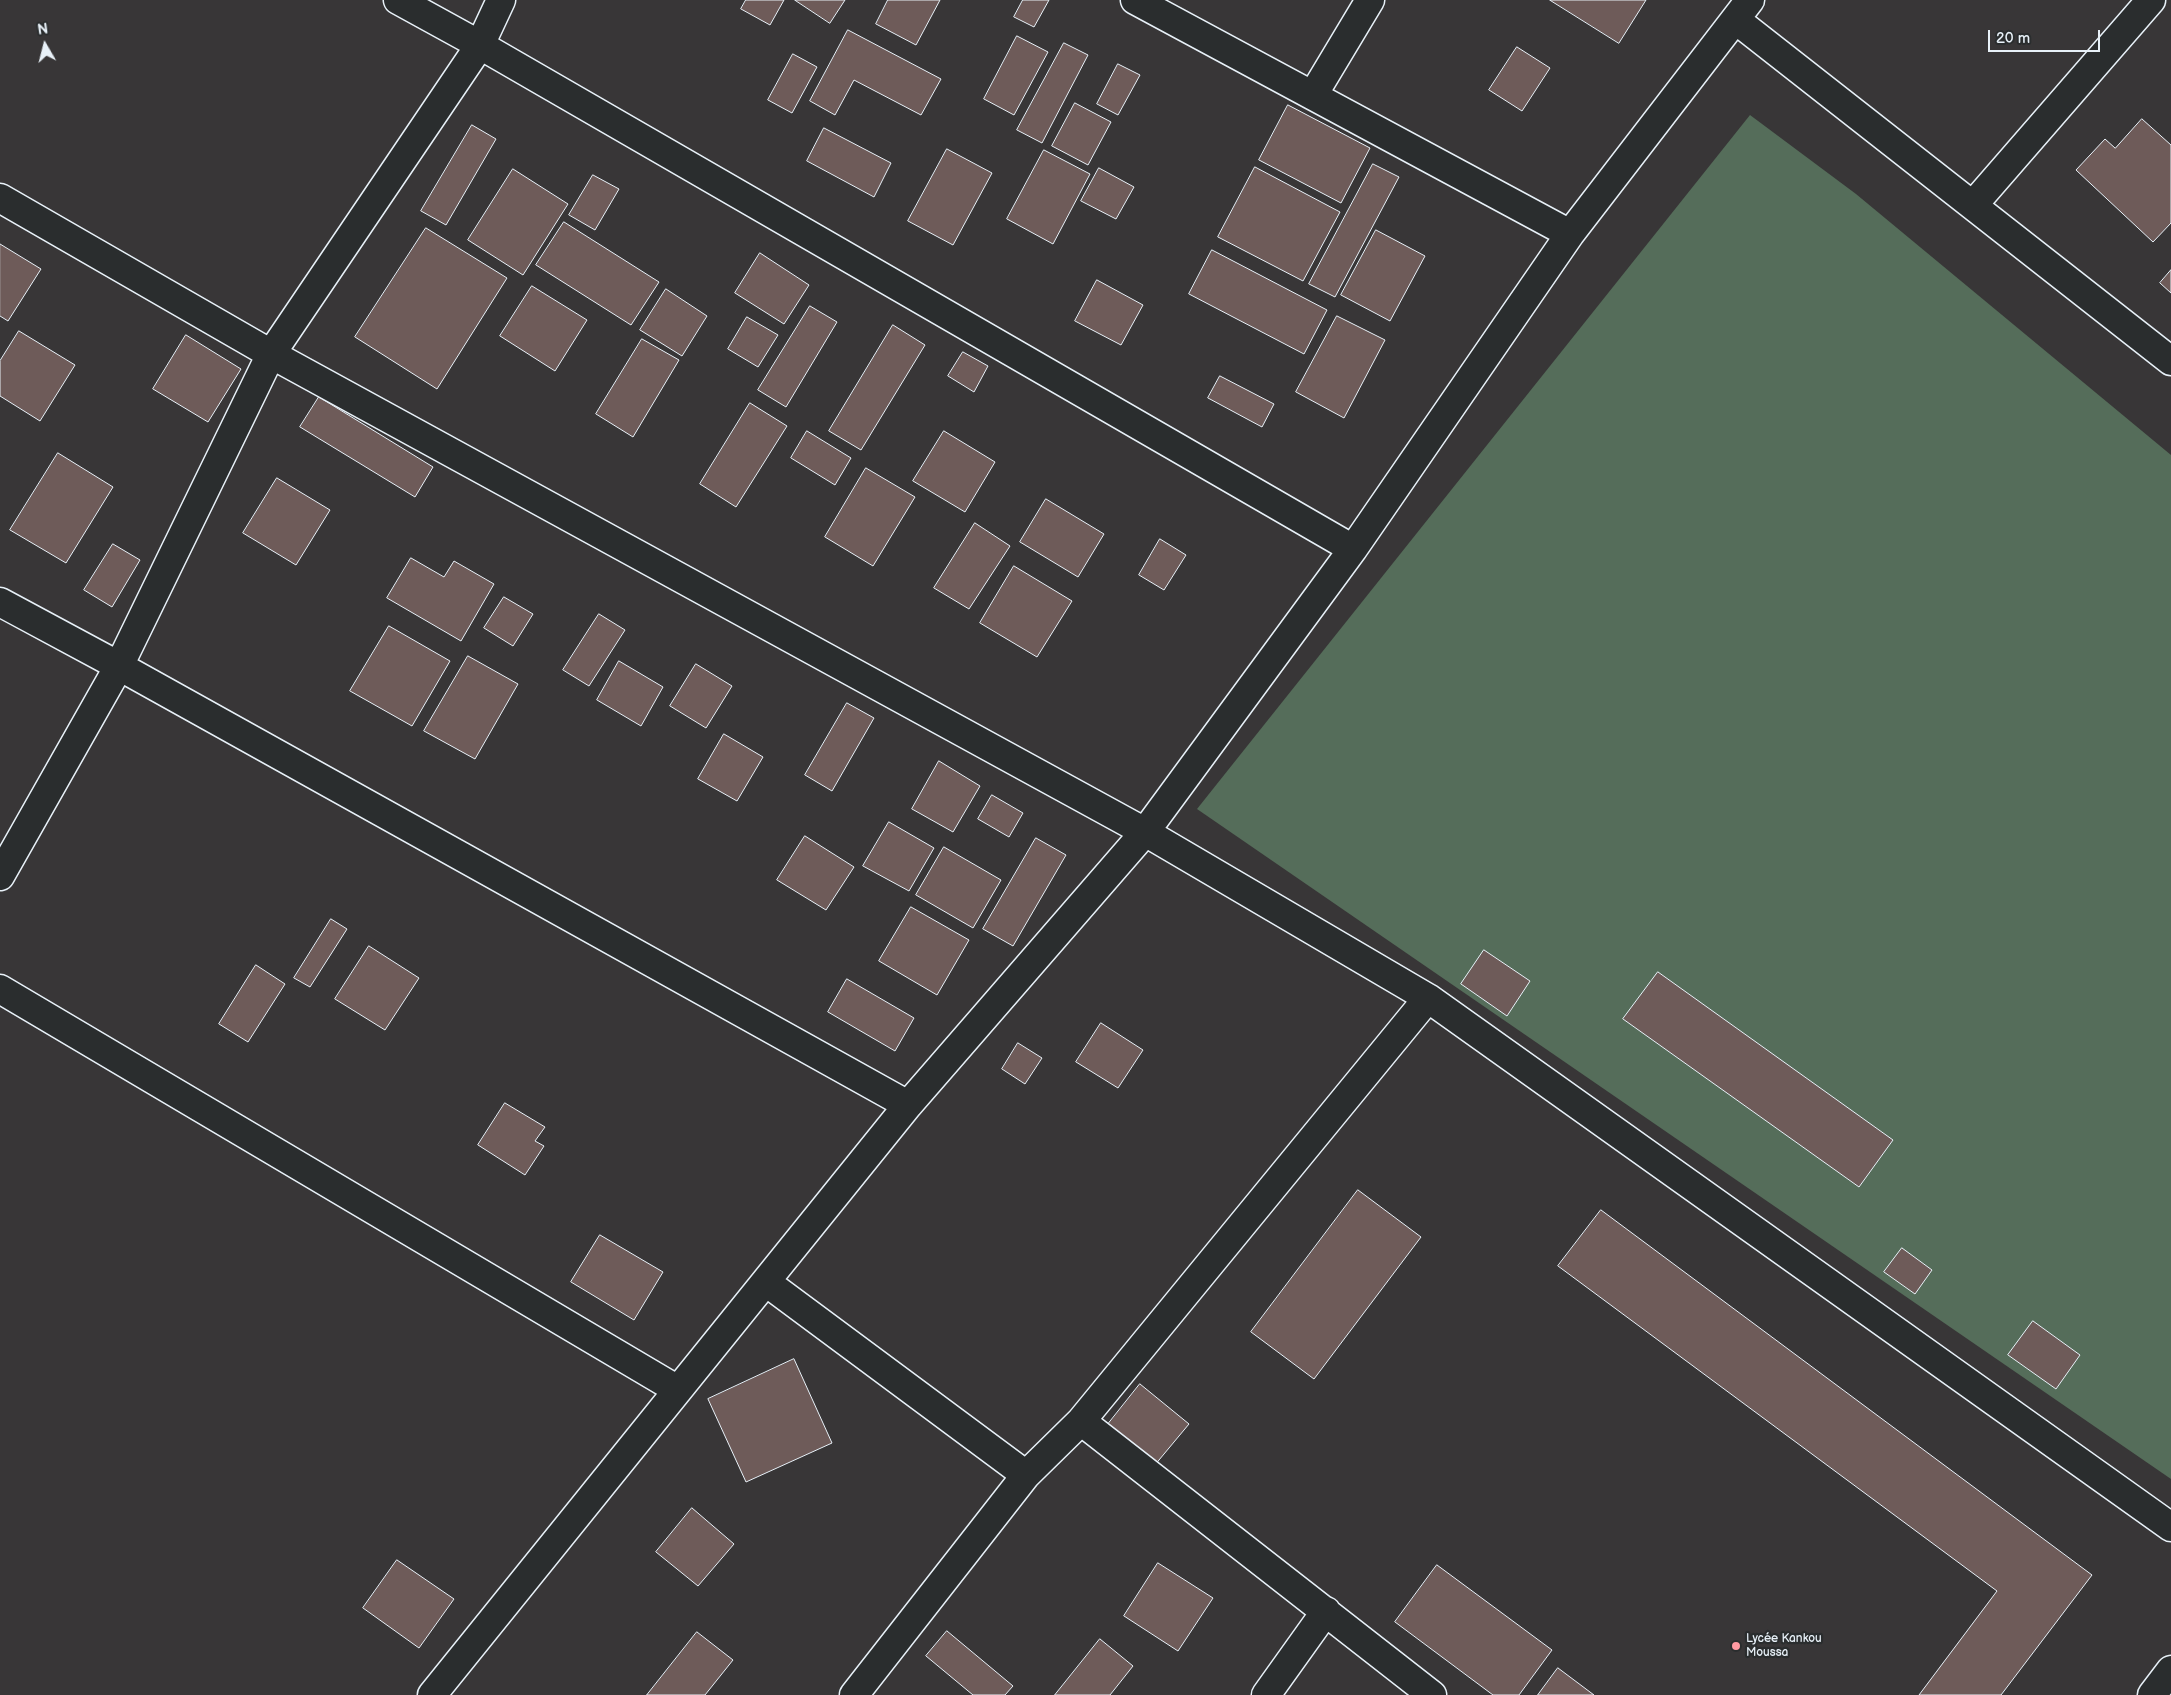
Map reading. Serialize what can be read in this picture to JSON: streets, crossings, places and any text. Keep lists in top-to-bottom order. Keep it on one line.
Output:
{"places":["Lycée Kankou Moussa"],"scale_bar":"20 m","north":"top"}
